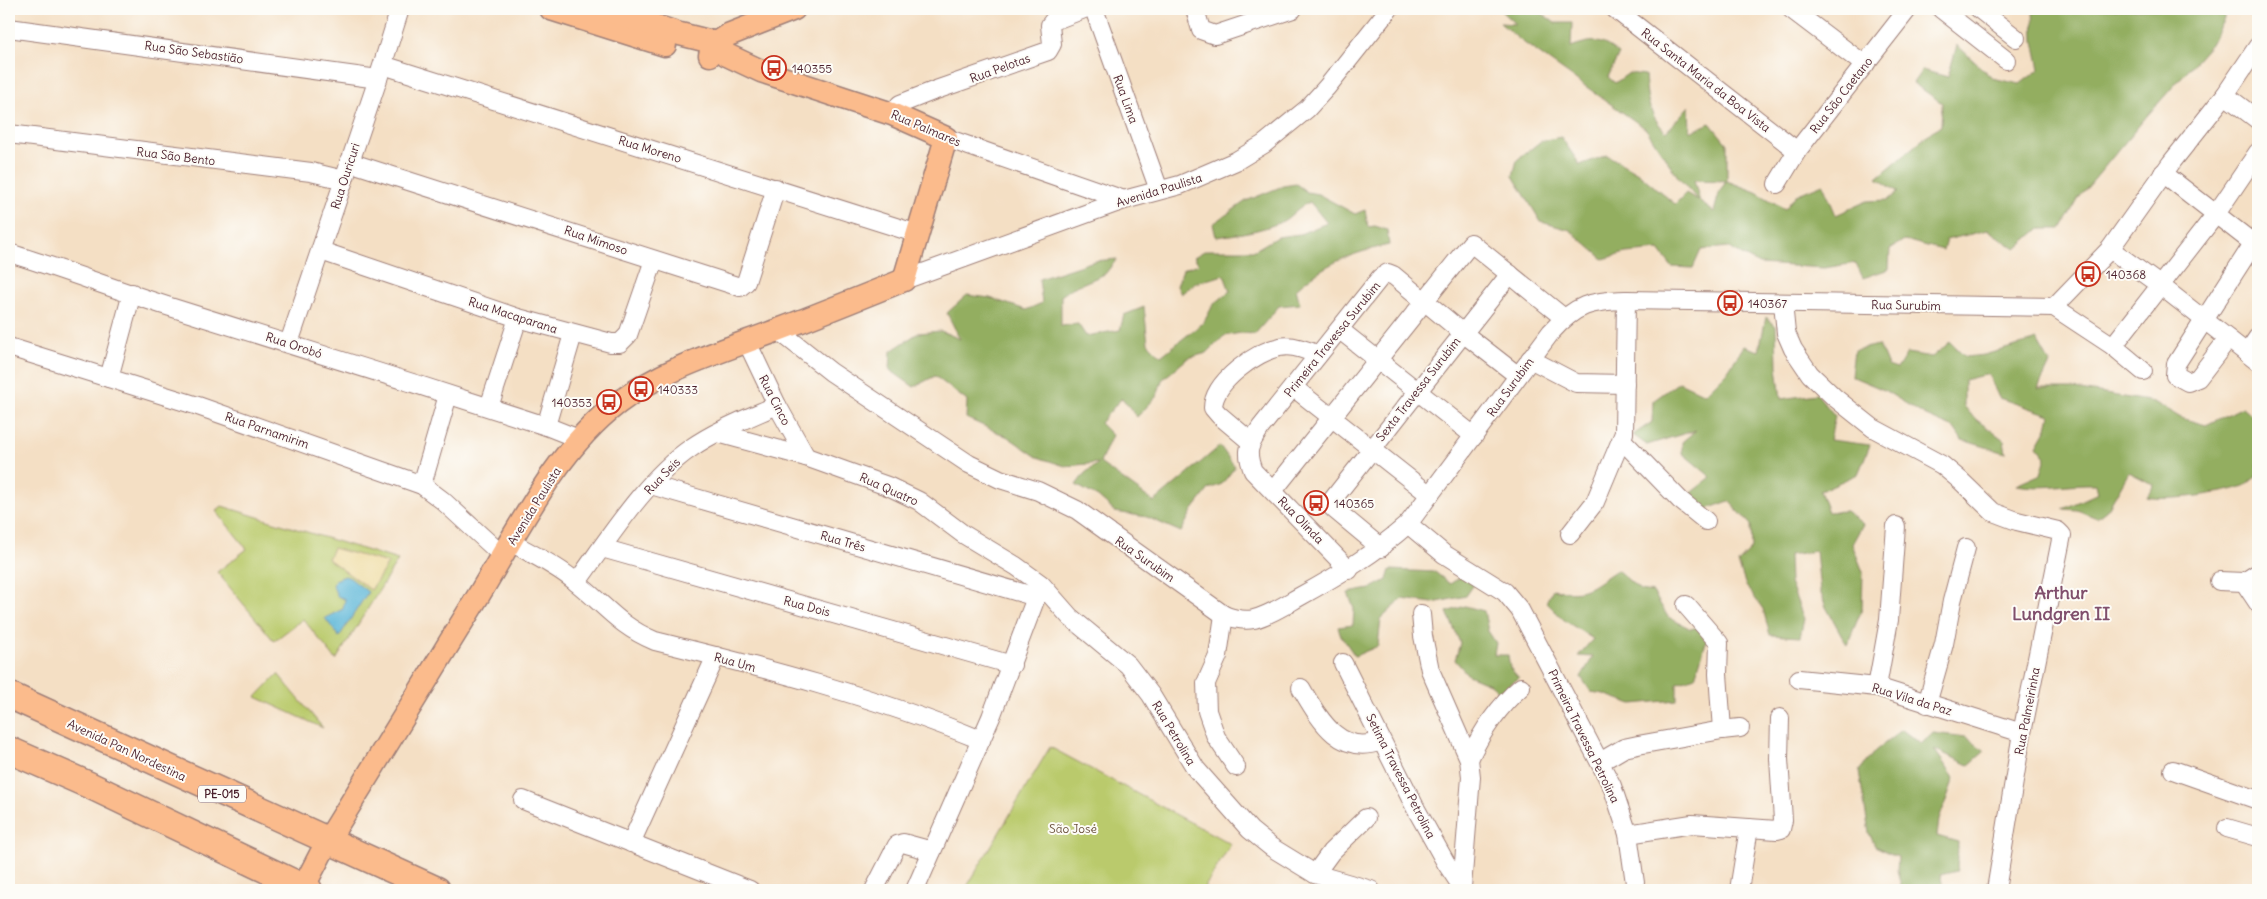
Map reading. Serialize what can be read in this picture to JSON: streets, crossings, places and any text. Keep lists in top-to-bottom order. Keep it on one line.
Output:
{"streets":{"highway":["Avenida Pan Nordestina","PE-015"],"main road":["Rua Palmares","Avenida Paulista"],"street":["Rua São Sebastião","Rua Pelotas","Rua Santa Maria da Boa Vista","Rua São Caetano","Rua Lima","Rua Moreno","Rua São Bento","Rua Ouricuri","Rua Mimoso","Rua Surubim","Rua Macaparana","Primeira Travessa Surubim","Rua Orobó","Sexta Travessa Surubim","Rua Cinco","Rua Parnamirim","Rua Seis","Rua Quatro","Rua Olinda","Rua Três","Rua Dois","Rua Um","Rua Vila da Paz","Rua Palmeirinha","Rua Petrolina","Primeira Travessa Petrolina","Setima Travessa Petrolina"]},"crossings":[["Rua São Sebastião","Rua Moreno"],["Rua São Sebastião","Rua Ouricuri"],["Rua Pelotas","Rua Palmares"],["Rua Santa Maria da Boa Vista","Rua São Caetano"],["Rua Lima","Avenida Paulista"],["Rua Palmares","Avenida Paulista"],["Rua Moreno","Rua Ouricuri"],["Rua Moreno","Rua Mimoso"],["Rua São Bento","Rua Ouricuri"],["Rua Ouricuri","Rua Mimoso"],["Rua Ouricuri","Rua Macaparana"],["Rua Ouricuri","Rua Orobó"],["Avenida Paulista","Rua Surubim"],["Avenida Paulista","Rua Orobó"],["Avenida Paulista","Rua Cinco"],["Avenida Paulista","Rua Parnamirim"],["Avenida Paulista","Rua Um"],["Avenida Paulista","Avenida Pan Nordestina"],["Rua Mimoso","Rua Macaparana"],["Rua Surubim","Primeira Travessa Surubim"],["Rua Surubim","Sexta Travessa Surubim"],["Rua Surubim","Rua Olinda"],["Rua Surubim","Rua Palmeirinha"],["Rua Surubim","Primeira Travessa Petrolina"],["Primeira Travessa Surubim","Sexta Travessa Surubim"],["Primeira Travessa Surubim","Rua Olinda"],["Rua Cinco","Rua Seis"],["Rua Cinco","Rua Quatro"],["Rua Parnamirim","Rua Um"],["Rua Seis","Rua Quatro"],["Rua Seis","Rua Três"],["Rua Seis","Rua Dois"],["Rua Seis","Rua Um"],["Rua Quatro","Rua Três"],["Rua Quatro","Rua Petrolina"],["Rua Três","Rua Petrolina"],["Rua Vila da Paz","Rua Palmeirinha"]],"districts":["Arthur Lundgren II"],"parks":["São José"],"places":{"bus stop":["140355","140368","140367","140333","140353","140365"]}}
